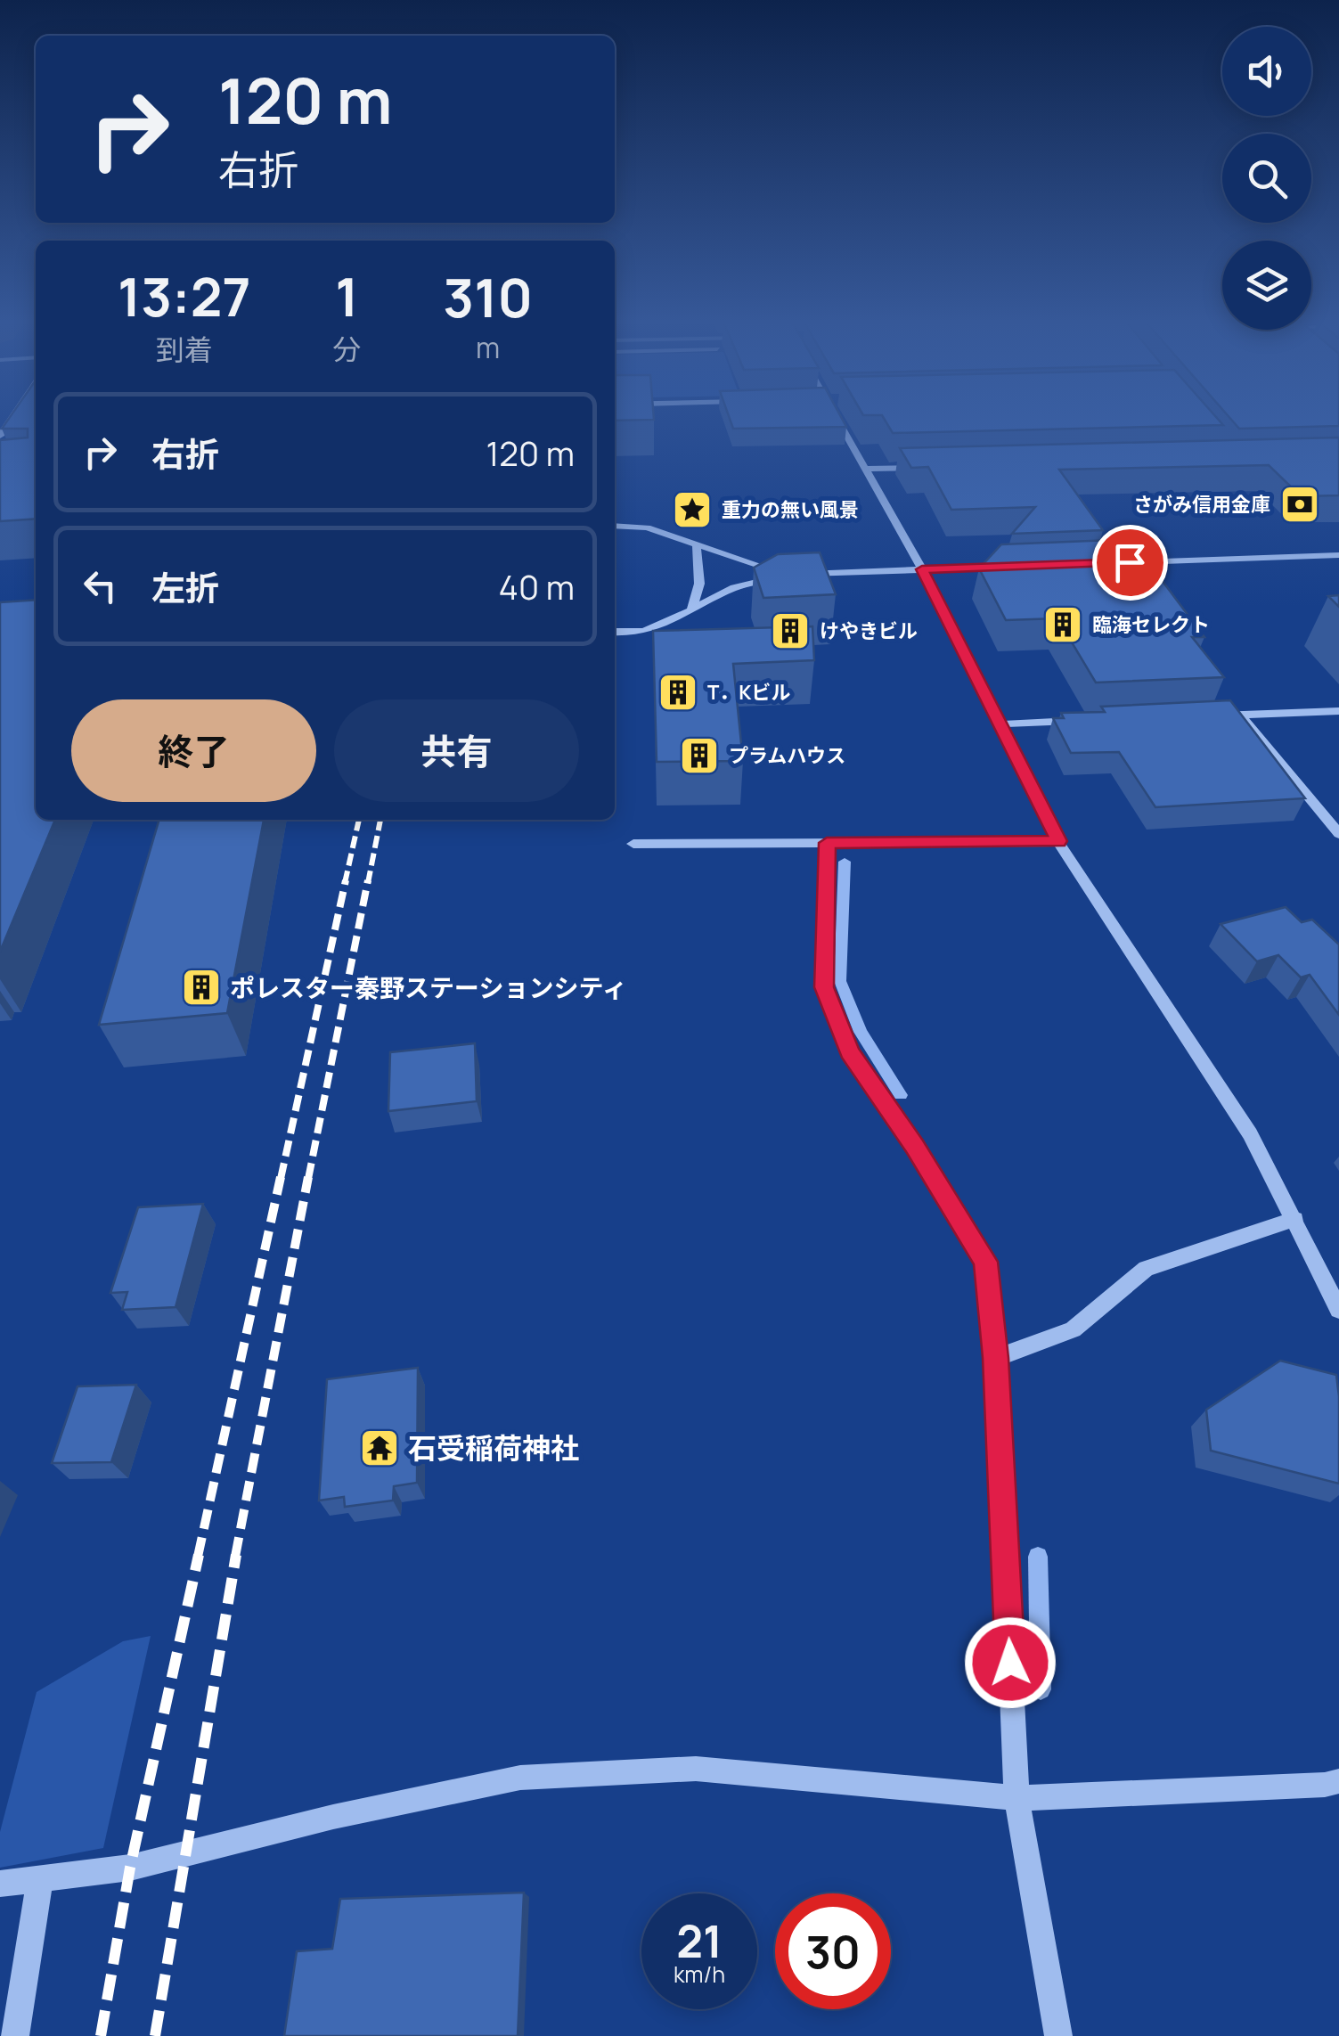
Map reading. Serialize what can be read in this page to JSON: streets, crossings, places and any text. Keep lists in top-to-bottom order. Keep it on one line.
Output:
{"places":{"bank":["さがみ信用金庫"],"place":["重力の無い風景"],"building":["臨海セレクト","けやきビル","T．Kビル","プラムハウス","ポレスター秦野ステーションシティ"],"temple":["石受稲荷神社"]},"page":{"turn":["120 m","右折"],"eta":["13:27","到着","1","分","310","m"],"list":[{"name":"右折","value":"120 m"},{"name":"左折","value":"40 m"}],"buttons":["終了","共有"],"speed":"21 km/h","limit":"30"}}
